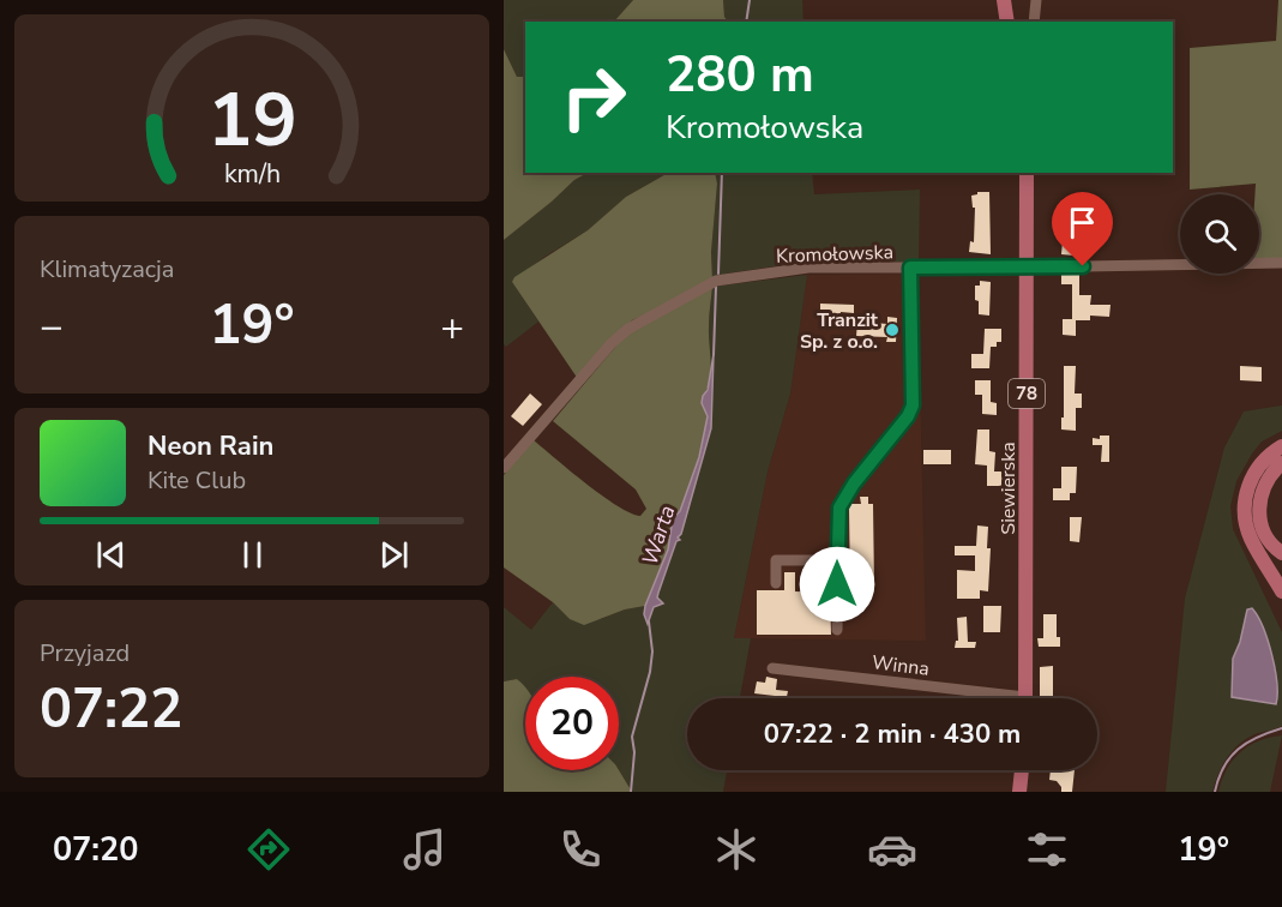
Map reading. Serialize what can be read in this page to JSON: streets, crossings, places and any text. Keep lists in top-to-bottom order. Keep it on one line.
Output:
{"streets":{"main road":["78","Siewierska"],"street":["Kromołowska","Winna"]},"crossings":[["Kromołowska","Siewierska"]],"water":["Warta"],"places":["Tranzit Sp. z o.o."],"page":{"turn":["280 m","Kromołowska"],"tile":["Klimatyzacja",["Przyjazd","07:22"]],"heat":["−","19°","+"],"song":["Neon Rain","Kite Club"],"limit":"20","trip":"07:22 · 2 min · 430 m","tabs":["07:20","19°"],"gauge":["19","km/h"]}}
